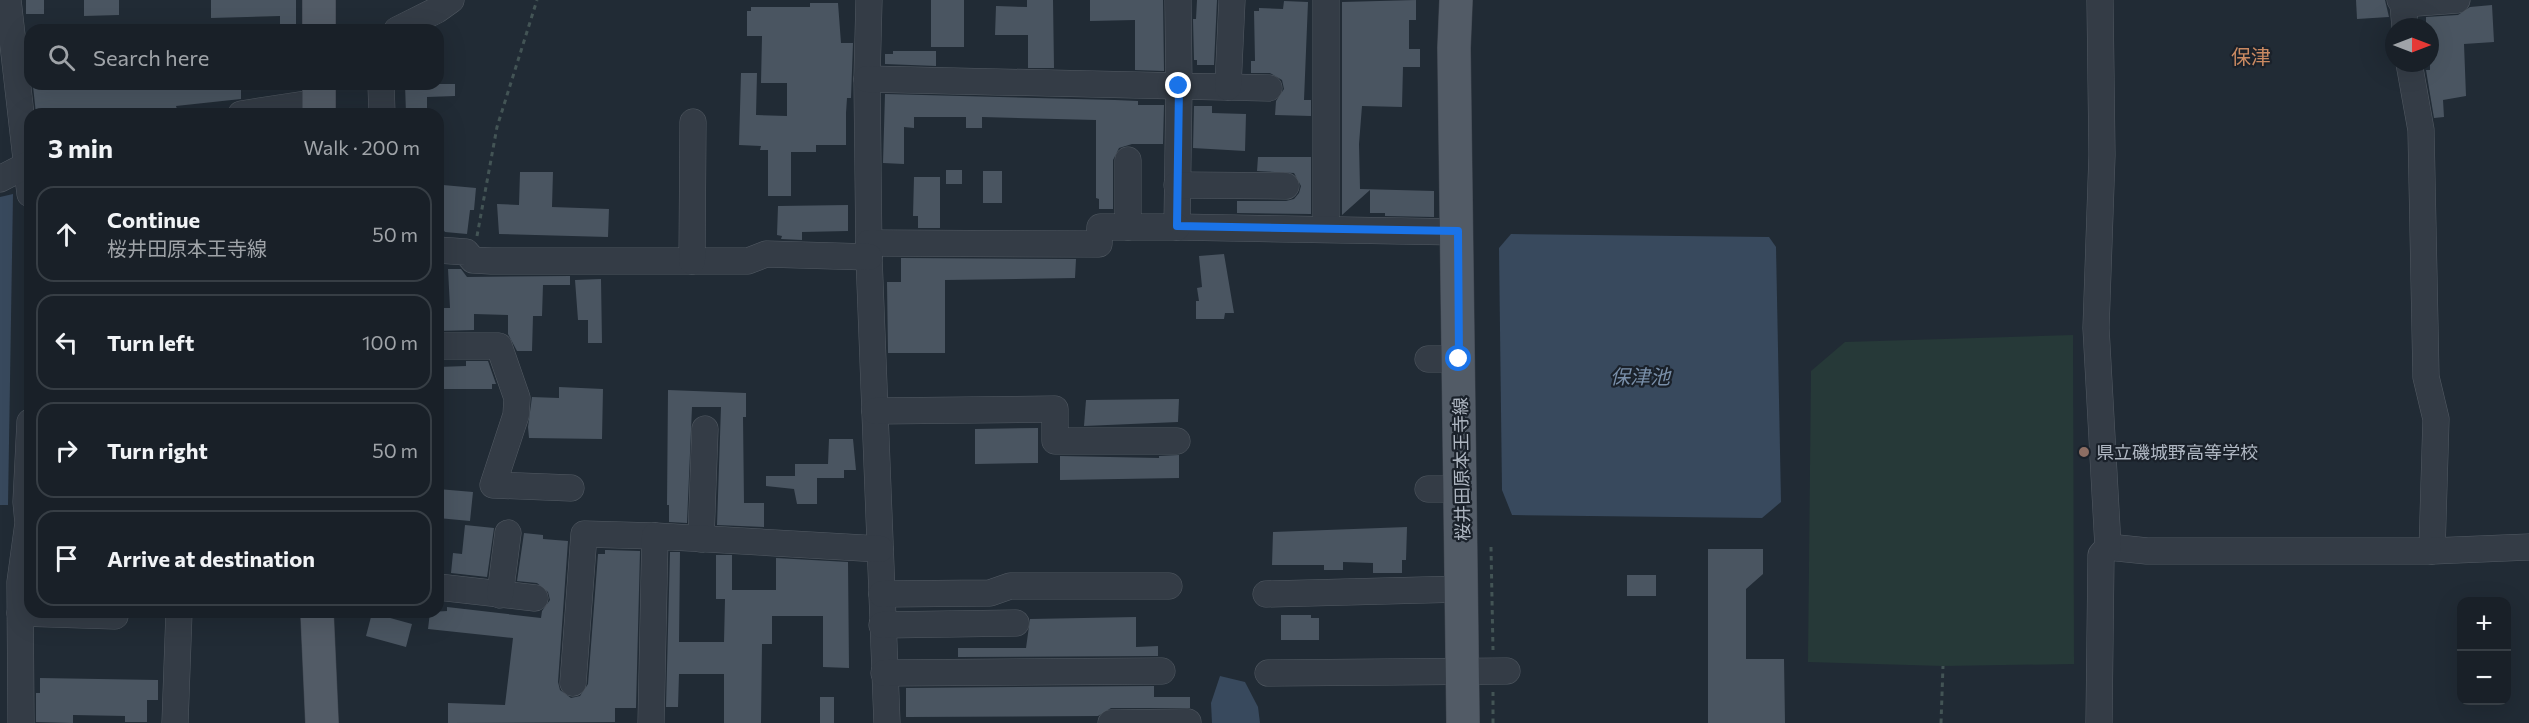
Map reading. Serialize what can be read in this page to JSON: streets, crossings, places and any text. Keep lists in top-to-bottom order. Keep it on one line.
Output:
{"streets":{"main road":["桜井田原本王寺線"]},"districts":["保津"],"water":["保津池"],"places":["県立磯城野高等学校"],"north":"right","page":{"search":"Search here","heading":["3 min","Walk · 200 m"],"list":[["Continue","桜井田原本王寺線","50 m"],["Turn left","100 m"],["Turn right","50 m"],"Arrive at destination"],"map_buttons":["+","−"]}}
